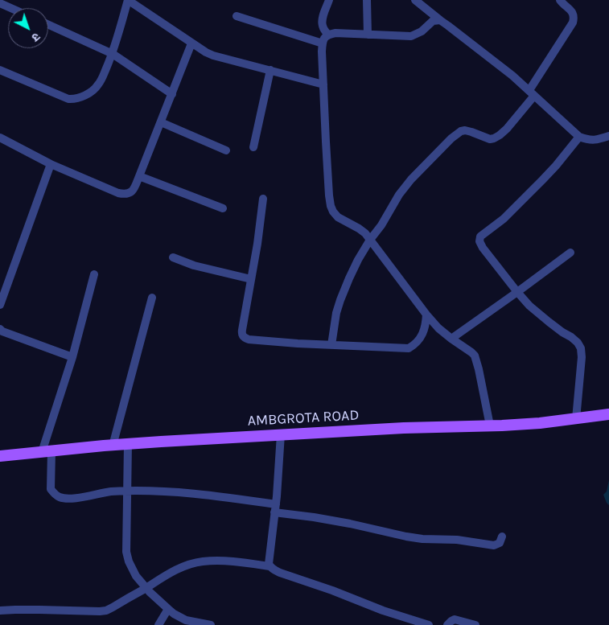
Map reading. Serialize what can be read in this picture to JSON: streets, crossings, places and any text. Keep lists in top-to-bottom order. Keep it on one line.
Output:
{"streets":{"main road":["AMBGROTA ROAD"]},"north":"bottom right"}
